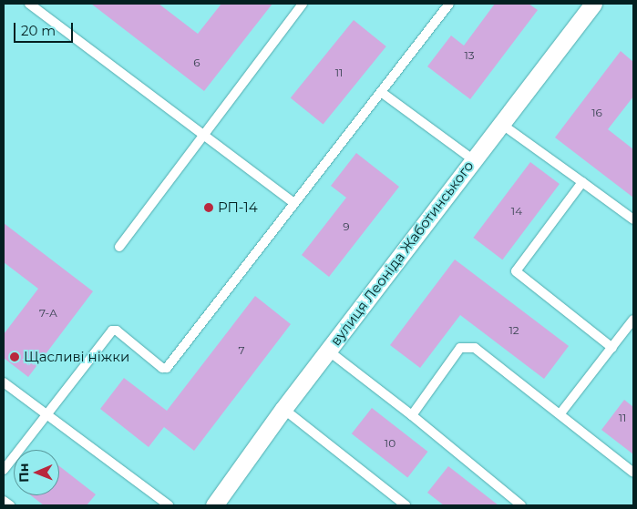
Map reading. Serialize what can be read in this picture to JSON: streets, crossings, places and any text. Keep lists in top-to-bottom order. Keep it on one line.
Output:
{"streets":{"street":["вулиця Леоніда Жаботинського"]},"places":["РП-14","Щасливі ніжки"],"house_numbers":["13","6","11","16","14","9","7-А","12","7","11","10"],"scale_bar":"20 m","north":"left"}
